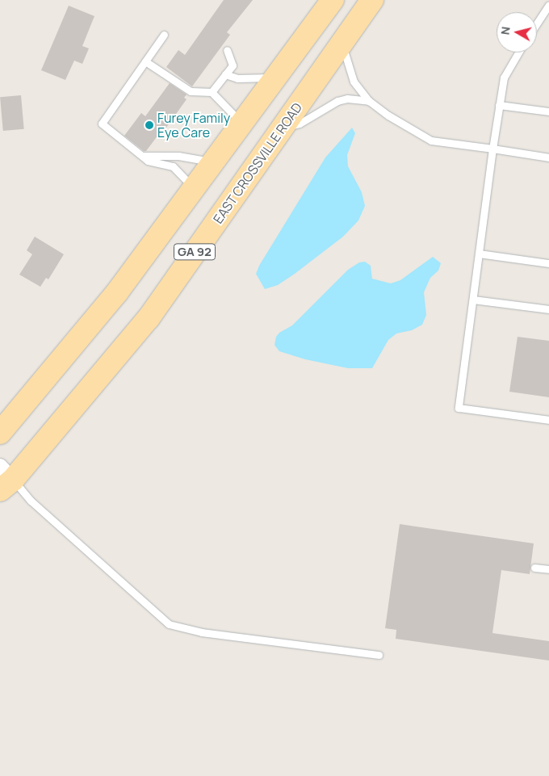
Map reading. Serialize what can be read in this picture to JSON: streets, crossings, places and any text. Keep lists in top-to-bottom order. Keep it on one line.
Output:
{"streets":{"main road":["EAST CROSSVILLE ROAD","GA 92"]},"places":["Furey Family Eye Care"],"north":"left"}
